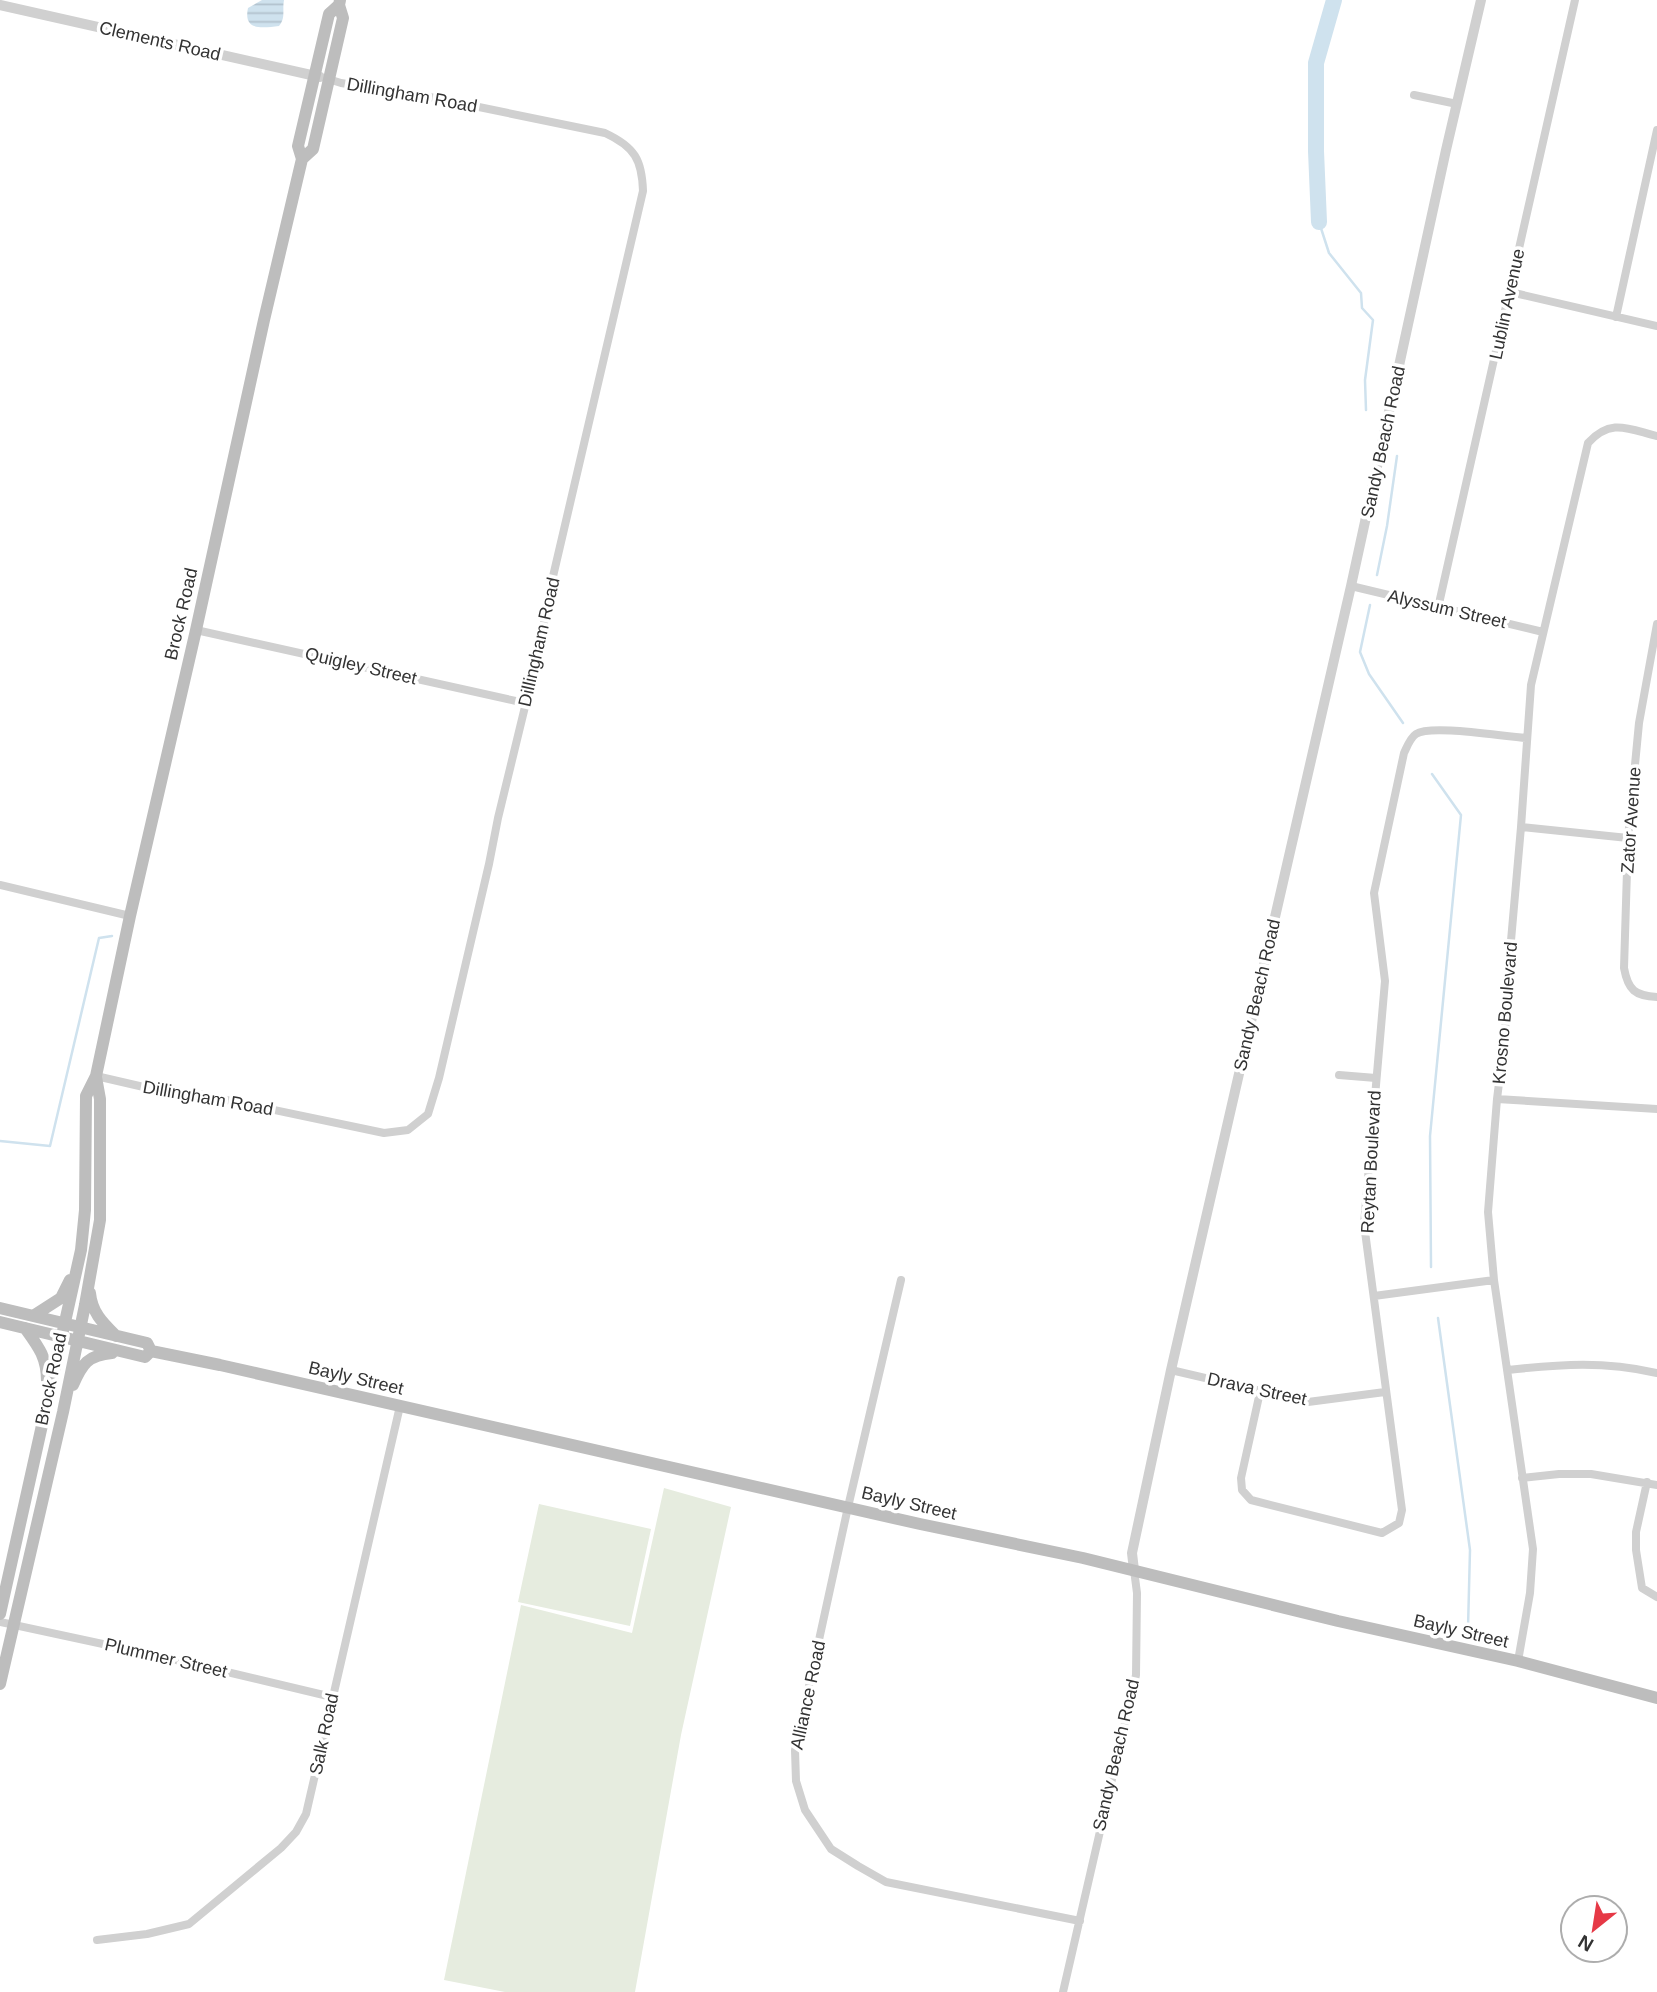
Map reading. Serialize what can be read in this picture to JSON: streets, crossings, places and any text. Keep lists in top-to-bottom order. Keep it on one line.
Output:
{"streets":{"main road":["Brock Road","Bayly Street"],"street":["Clements Road","Dillingham Road","Lublin Avenue","Sandy Beach Road","Alyssum Street","Quigley Street","Zator Avenue","Krosno Boulevard","Reytan Boulevard","Drava Street","Plummer Street","Alliance Road","Salk Road"]},"crossings":[["Clements Road","Dillingham Road"],["Clements Road","Brock Road"],["Dillingham Road","Brock Road"],["Dillingham Road","Quigley Street"],["Lublin Avenue","Alyssum Street"],["Sandy Beach Road","Alyssum Street"],["Sandy Beach Road","Bayly Street"],["Sandy Beach Road","Drava Street"],["Sandy Beach Road","Alliance Road"],["Alyssum Street","Krosno Boulevard"],["Brock Road","Quigley Street"],["Brock Road","Bayly Street"],["Brock Road","Plummer Street"],["Krosno Boulevard","Reytan Boulevard"],["Krosno Boulevard","Bayly Street"],["Reytan Boulevard","Drava Street"],["Bayly Street","Alliance Road"],["Bayly Street","Salk Road"],["Plummer Street","Salk Road"]],"north":"bottom left"}
